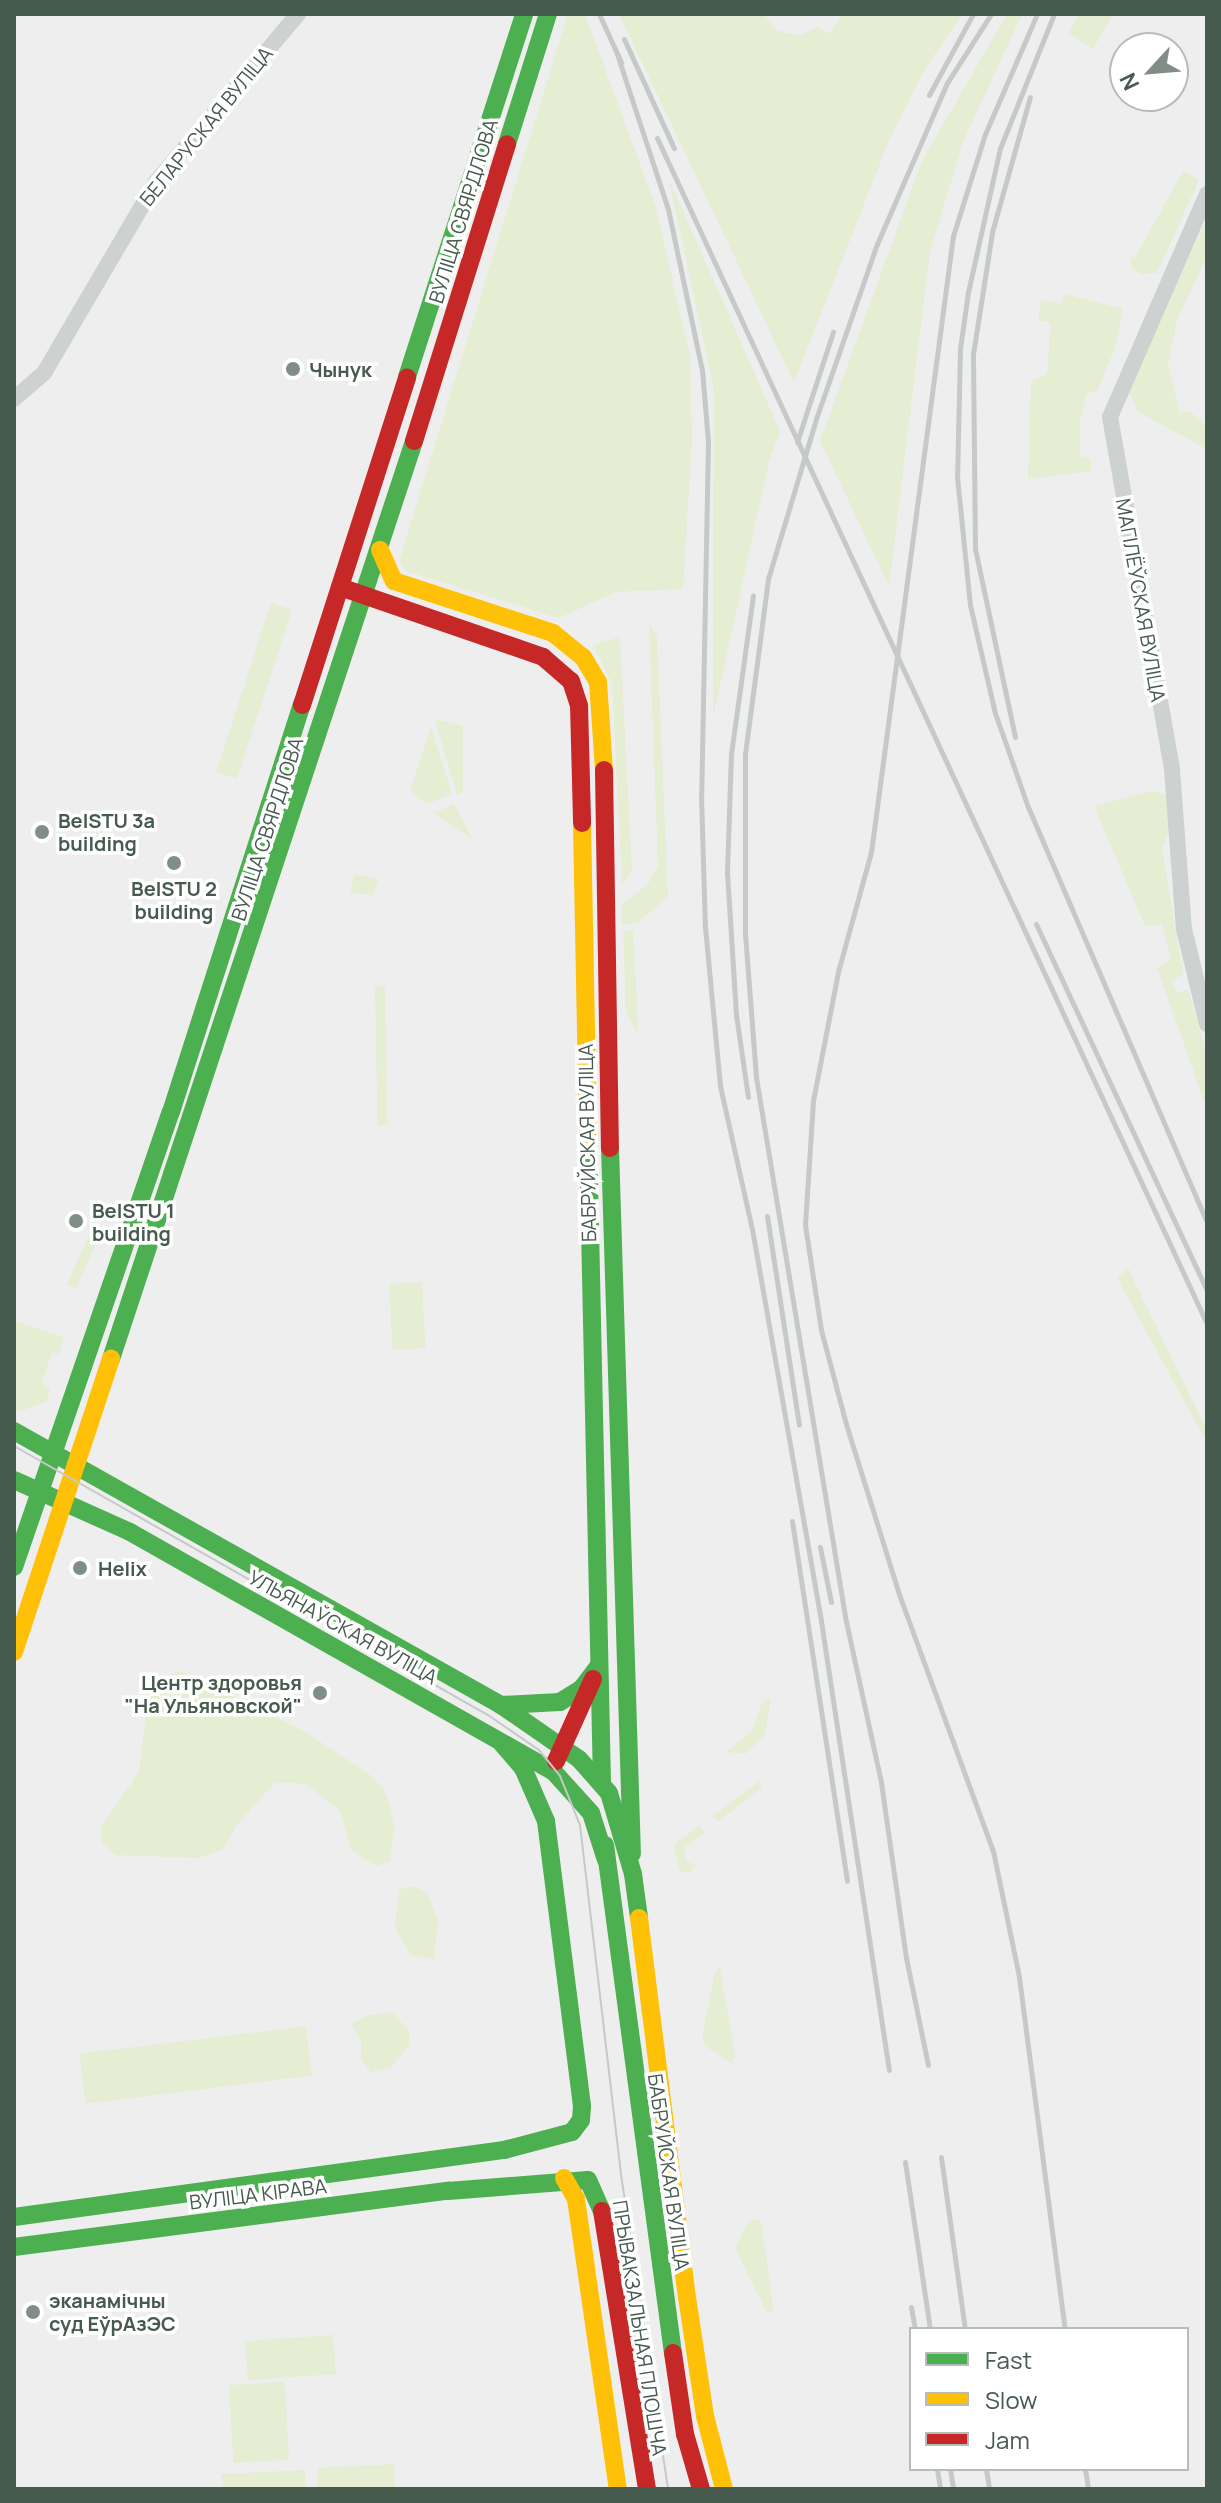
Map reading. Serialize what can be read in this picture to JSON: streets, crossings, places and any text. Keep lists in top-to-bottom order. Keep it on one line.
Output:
{"streets":{"main road":["ВУЛІЦА СВЯРДЛОВА","БАБРУЙСКАЯ ВУЛІЦА","УЛЬЯНАЎСКАЯ ВУЛІЦА","ВУЛІЦА КІРАВА","ПРЫВАКЗАЛЬНАЯ ПЛОШЧА"],"street":["БЕЛАРУСКАЯ ВУЛІЦА","МАГІЛЁЎСКАЯ ВУЛІЦА"]},"crossings":[["ВУЛІЦА СВЯРДЛОВА","БАБРУЙСКАЯ ВУЛІЦА"],["ВУЛІЦА СВЯРДЛОВА","УЛЬЯНАЎСКАЯ ВУЛІЦА"],["БАБРУЙСКАЯ ВУЛІЦА","УЛЬЯНАЎСКАЯ ВУЛІЦА"],["ВУЛІЦА КІРАВА","ПРЫВАКЗАЛЬНАЯ ПЛОШЧА"]],"places":["Чынук","BelSTU 3a building","BelSTU 2 building","BelSTU 1 building","Helix","Центр здоровья \"На Ульяновской\"","эканамічны суд ЕўрАзЭС"],"legend":["Fast","Slow","Jam"],"north":"bottom left"}
